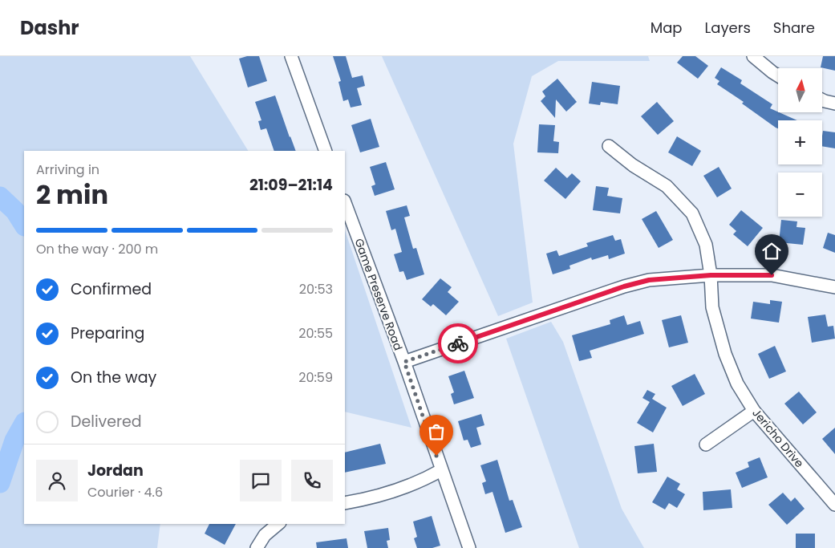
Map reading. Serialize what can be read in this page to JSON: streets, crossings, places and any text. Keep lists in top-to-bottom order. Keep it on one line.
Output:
{"streets":{"street":["Game Preserve Road","Jericho Drive"]},"north":"top","page":{"header":"Dashr","nav":["Map","Layers","Share"],"map_buttons":["+","−"],"heading":["2 min","Arriving in","21:09–21:14"],"panel":["Jordan","Courier · 4.6"],"bar":"On the way · 200 m","list":[["Confirmed","20:53"],["Preparing","20:55"],["On the way","20:59"],"Delivered"]}}
